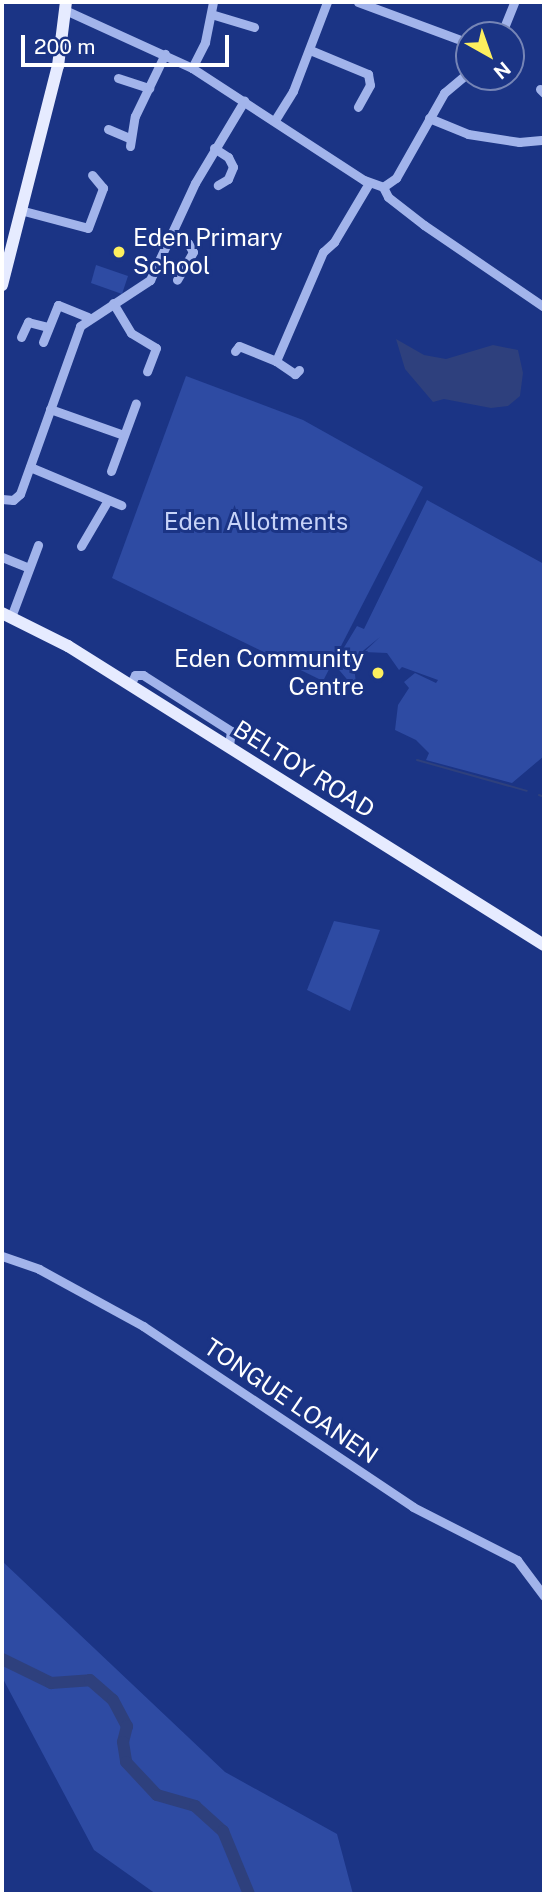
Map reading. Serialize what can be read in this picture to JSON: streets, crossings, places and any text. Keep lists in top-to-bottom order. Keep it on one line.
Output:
{"streets":{"main road":["BELTOY ROAD"],"street":["TONGUE LOANEN"]},"parks":["Eden Allotments"],"places":["Eden Primary School","Eden Community Centre"],"scale_bar":"200 m","north":"bottom right"}
